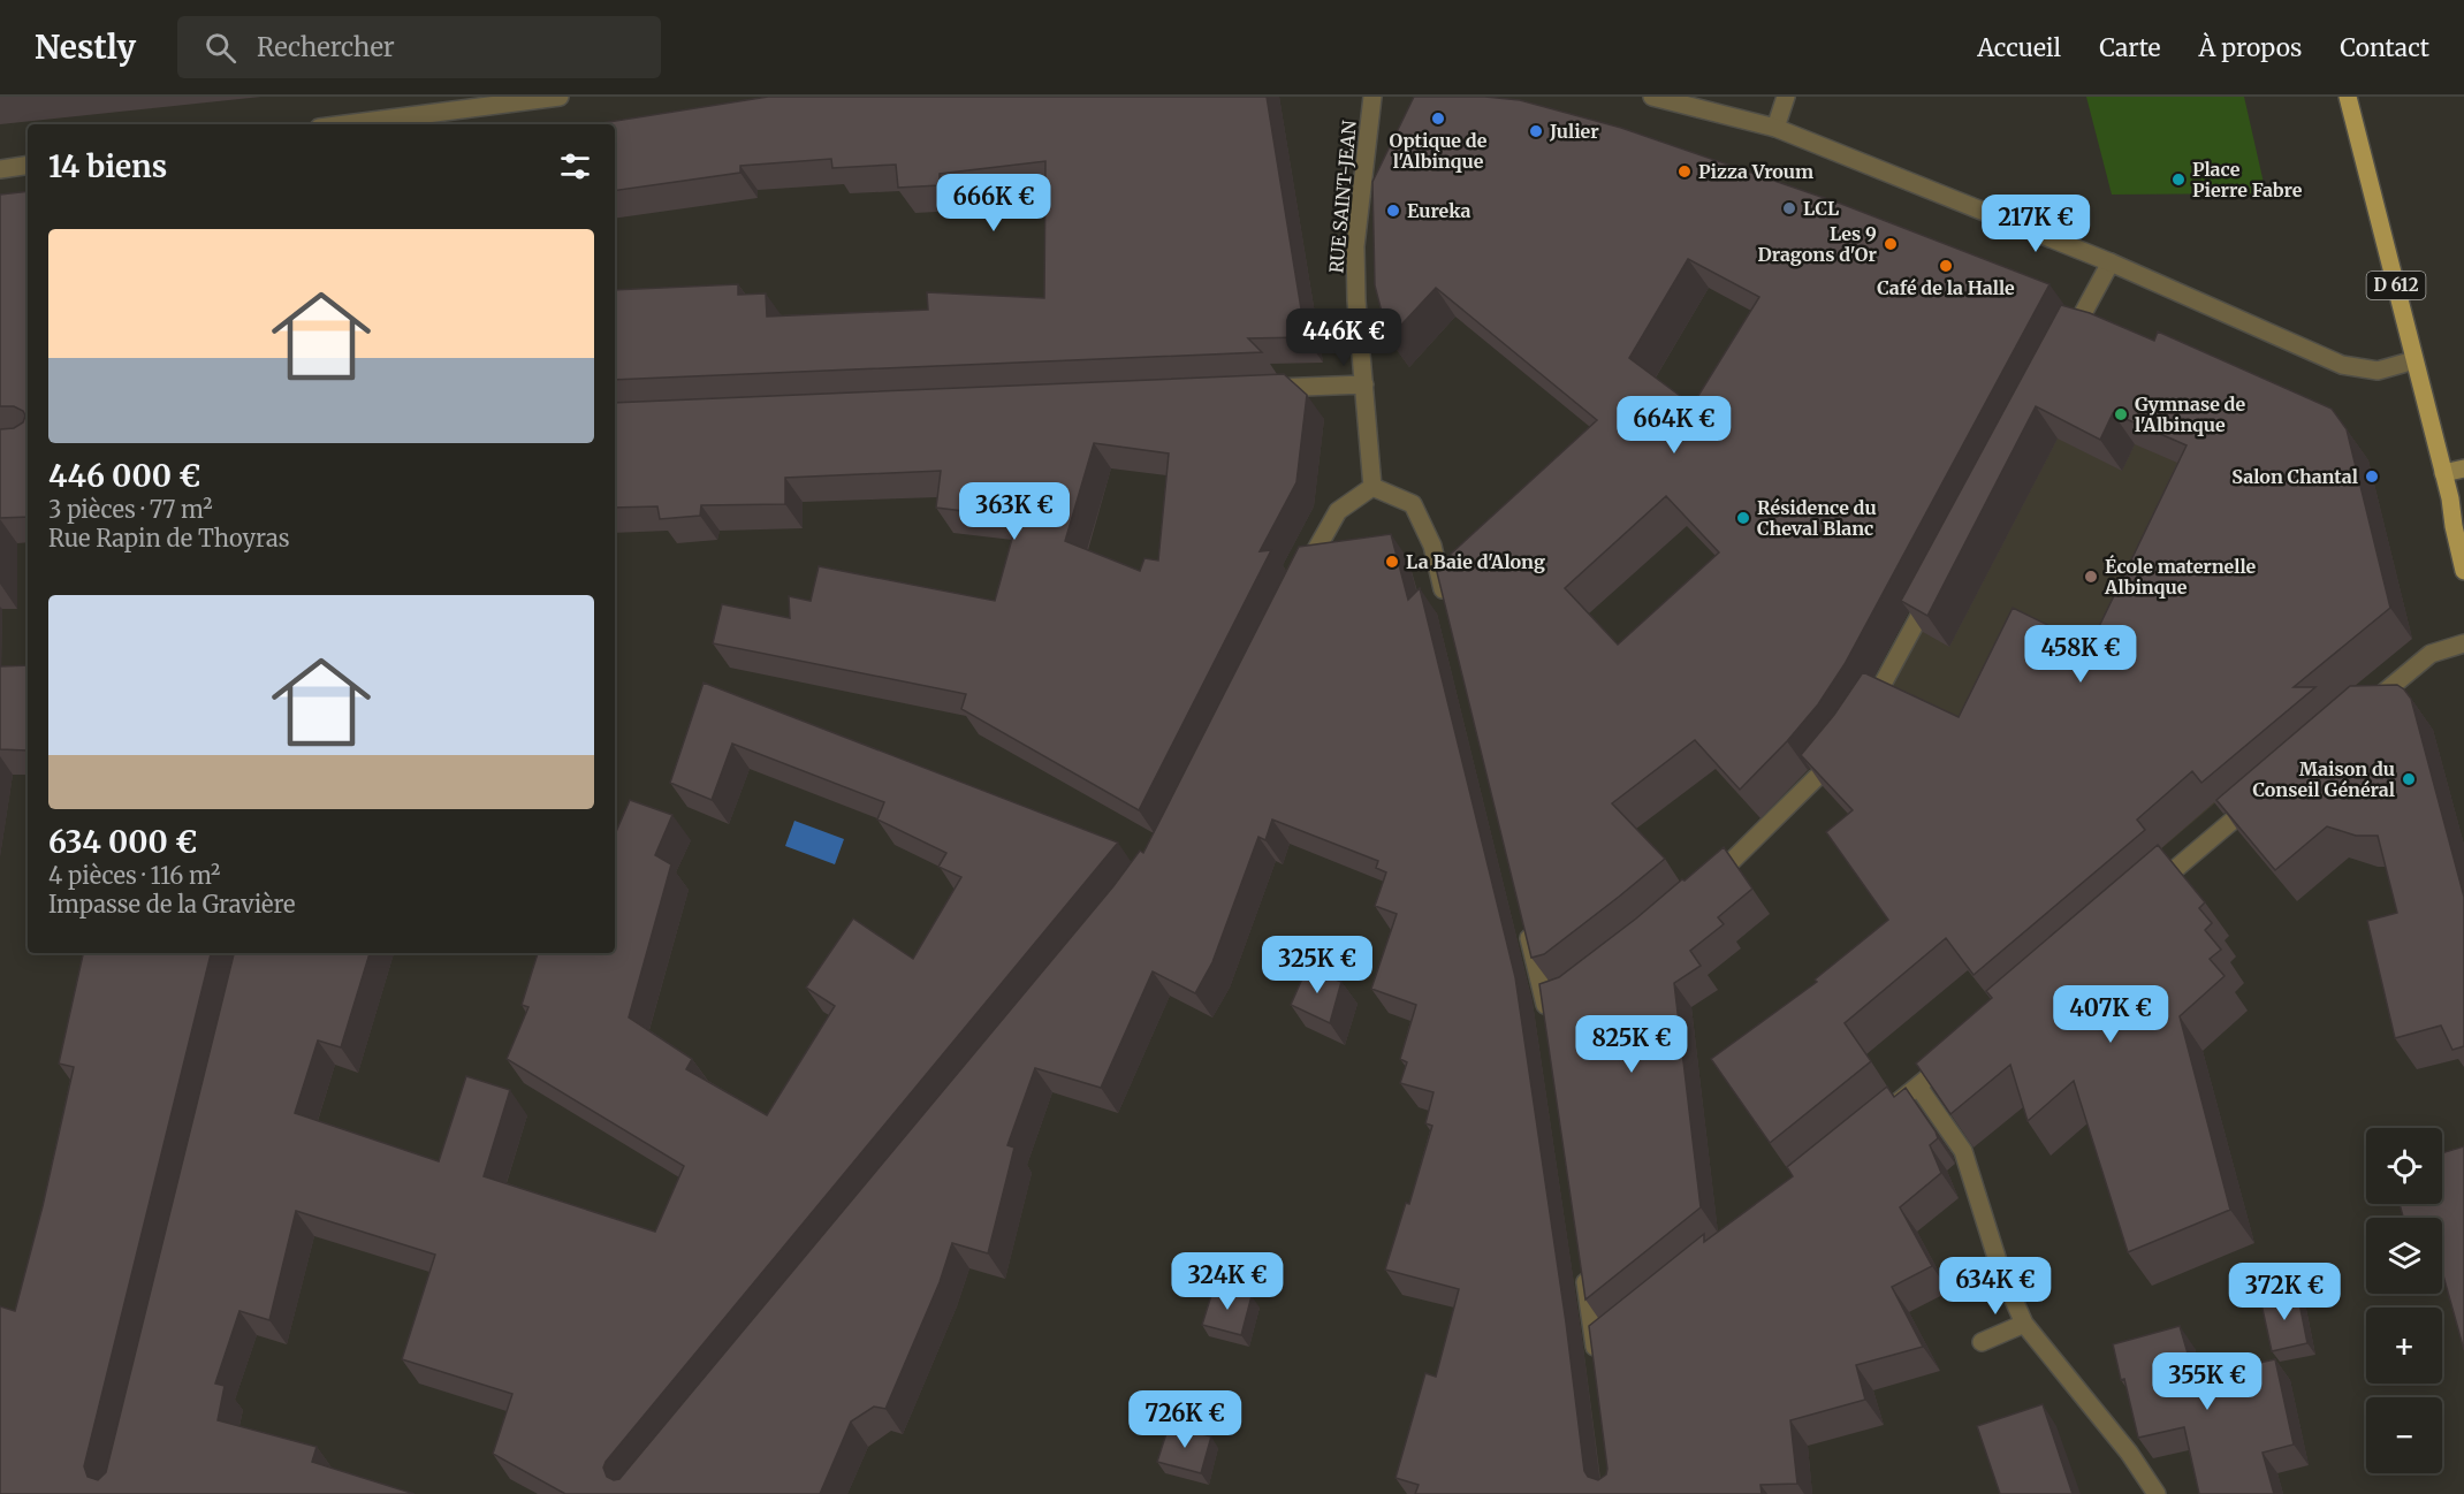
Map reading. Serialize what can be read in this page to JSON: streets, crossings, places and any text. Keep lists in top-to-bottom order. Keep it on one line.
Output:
{"streets":{"main road":["D 612"],"street":["RUE SAINT-JEAN"]},"places":["Optique de l'Albinque","Julier","Pizza Vroum","Place Pierre Fabre","LCL","Eureka","Les 9 Dragons d'Or","Café de la Halle","Gymnase de l'Albinque","Salon Chantal","Résidence du Cheval Blanc","La Baie d'Along","École maternelle Albinque","Maison du Conseil Général"],"page":{"header":"Nestly","search":"Rechercher","nav":["Accueil","Carte","À propos","Contact"],"heading":"14 biens","price":["666K €","217K €","446K €","664K €","363K €","458K €","325K €","407K €","825K €","324K €","634K €","372K €","355K €","726K €"],"list":[{"name":"446 000 €","note":"3 pièces · 77 m² · Rue Rapin de Thoyras"},{"name":"634 000 €","note":"4 pièces · 116 m² · Impasse de la Gravière"}],"map_buttons":["+","−"]}}
